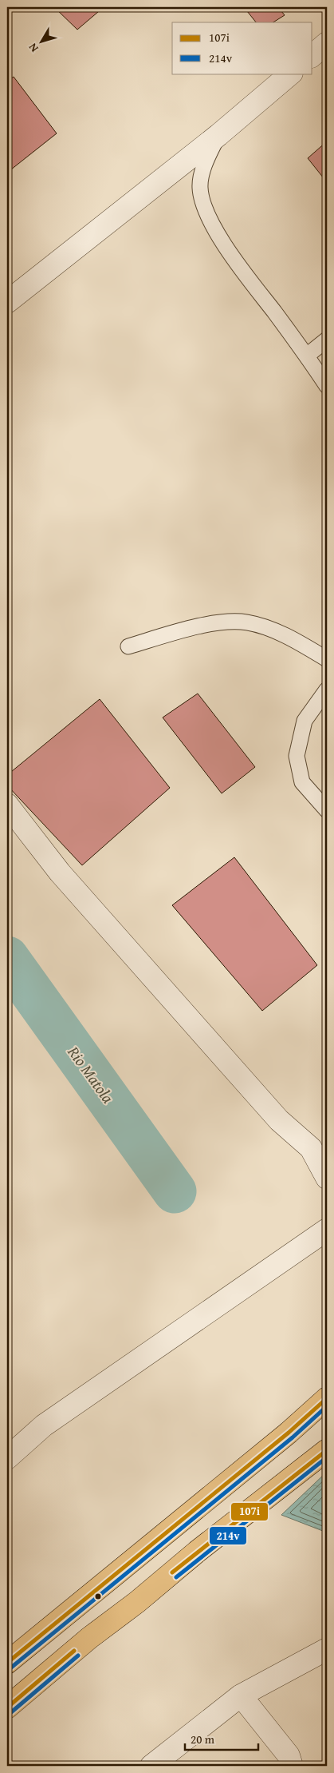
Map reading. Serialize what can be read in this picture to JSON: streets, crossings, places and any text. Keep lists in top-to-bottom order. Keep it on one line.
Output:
{"water":["Rio Matola"],"lines":["transit line 107i","transit line 214v"],"legend":["107i","214v"],"scale_bar":"20 m","north":"bottom left"}
